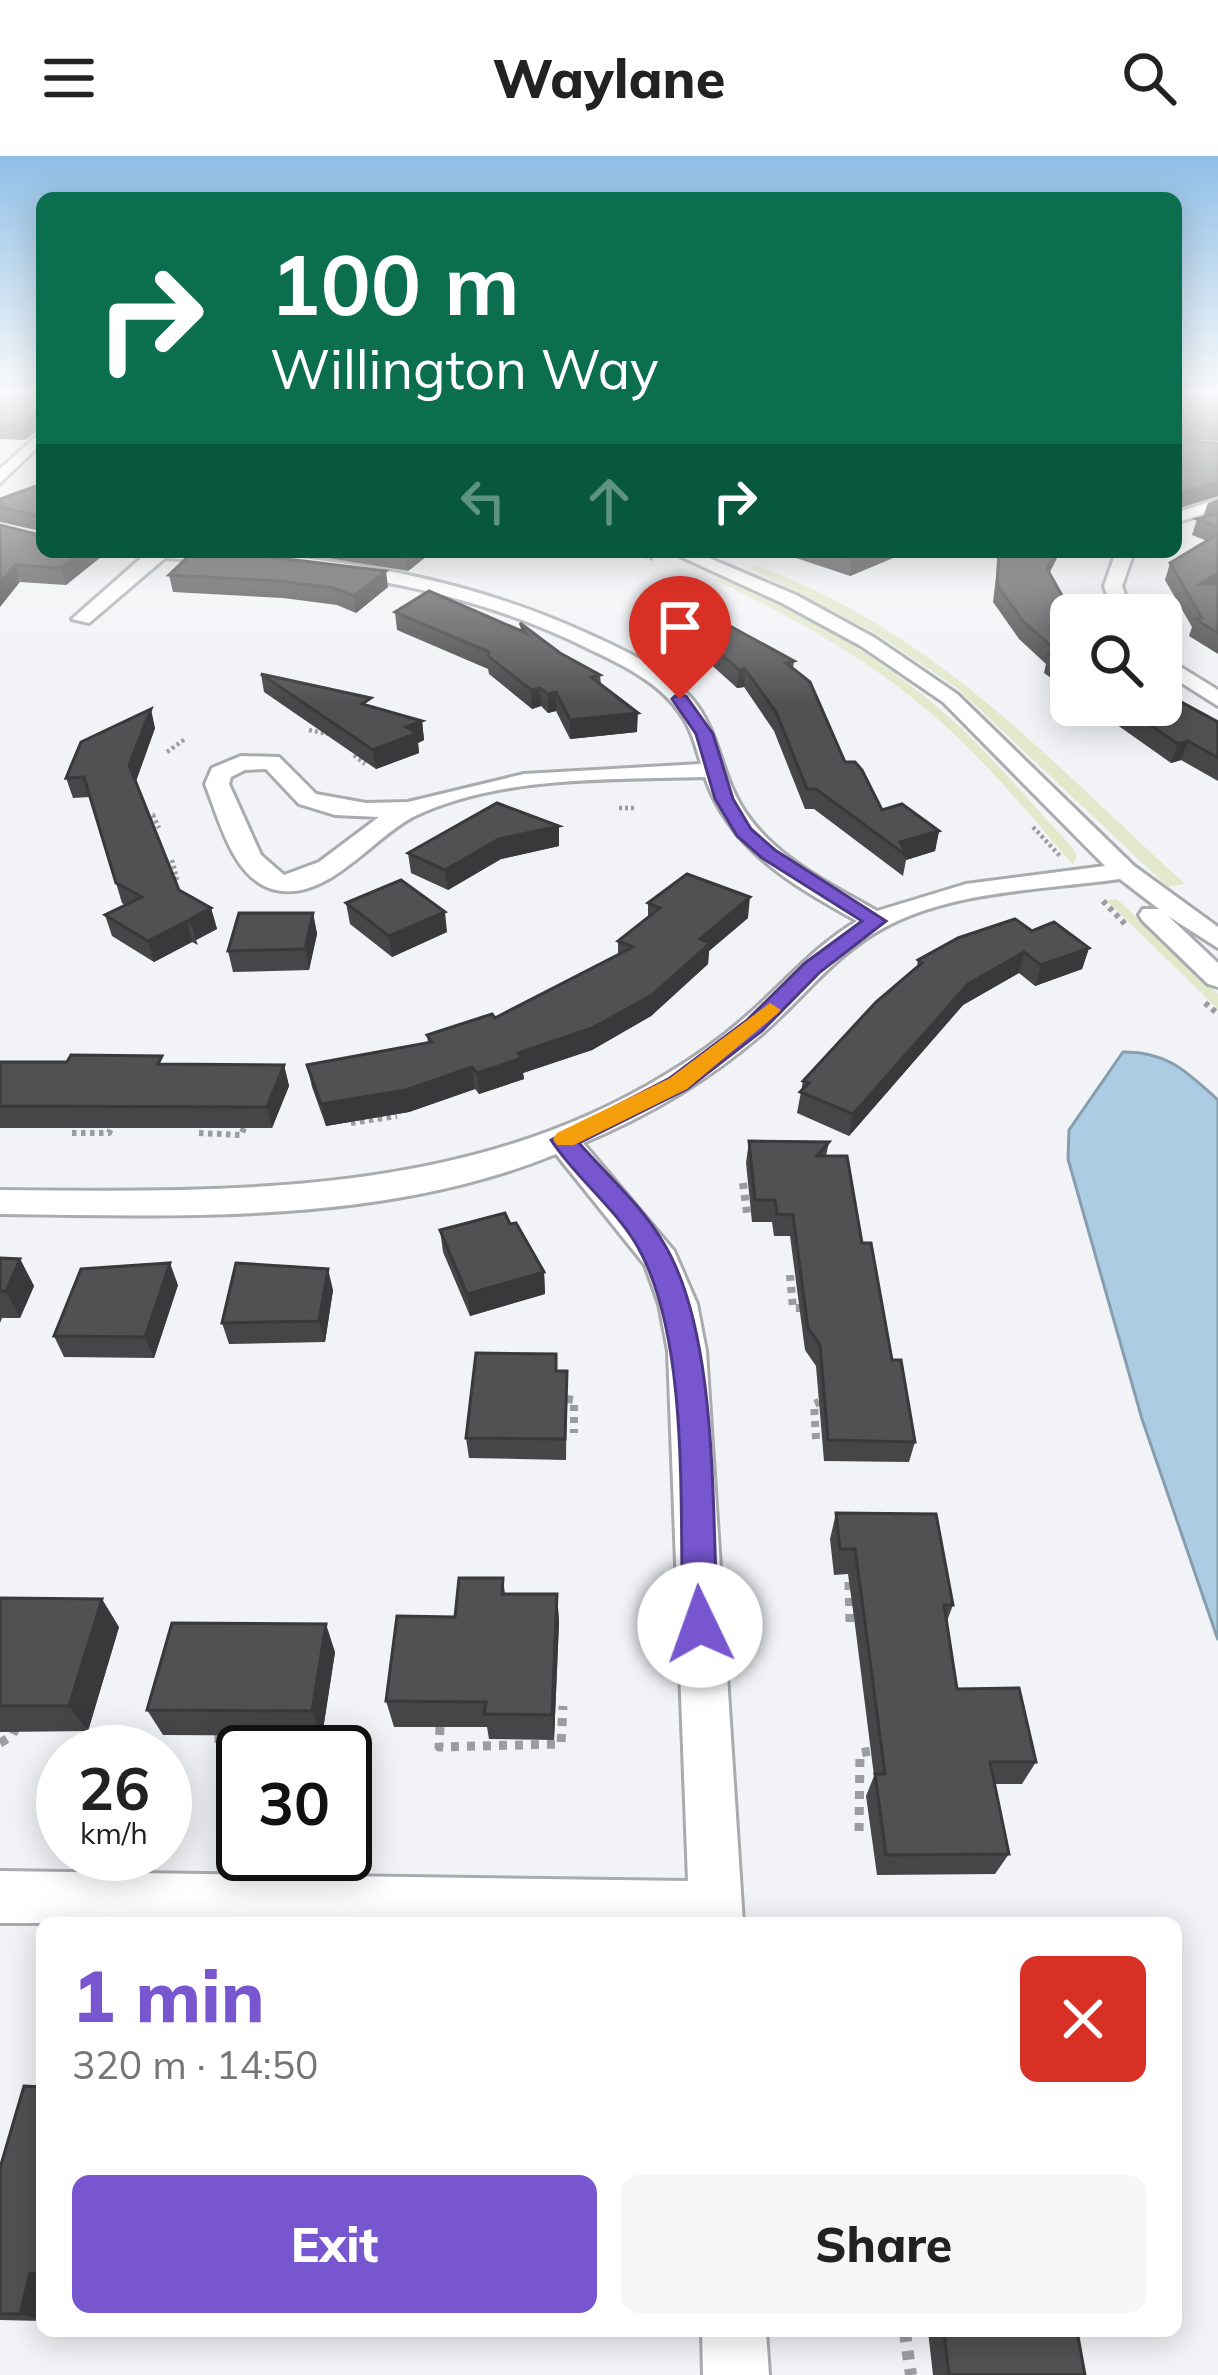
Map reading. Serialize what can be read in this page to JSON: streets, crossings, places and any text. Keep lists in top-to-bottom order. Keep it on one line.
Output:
{"page":{"header":"Waylane","turn":["100 m","Willington Way"],"speed":"26 km/h","limit":"30","heading":["1 min","320 m · 14:50"],"buttons":["Exit","Share"]}}
